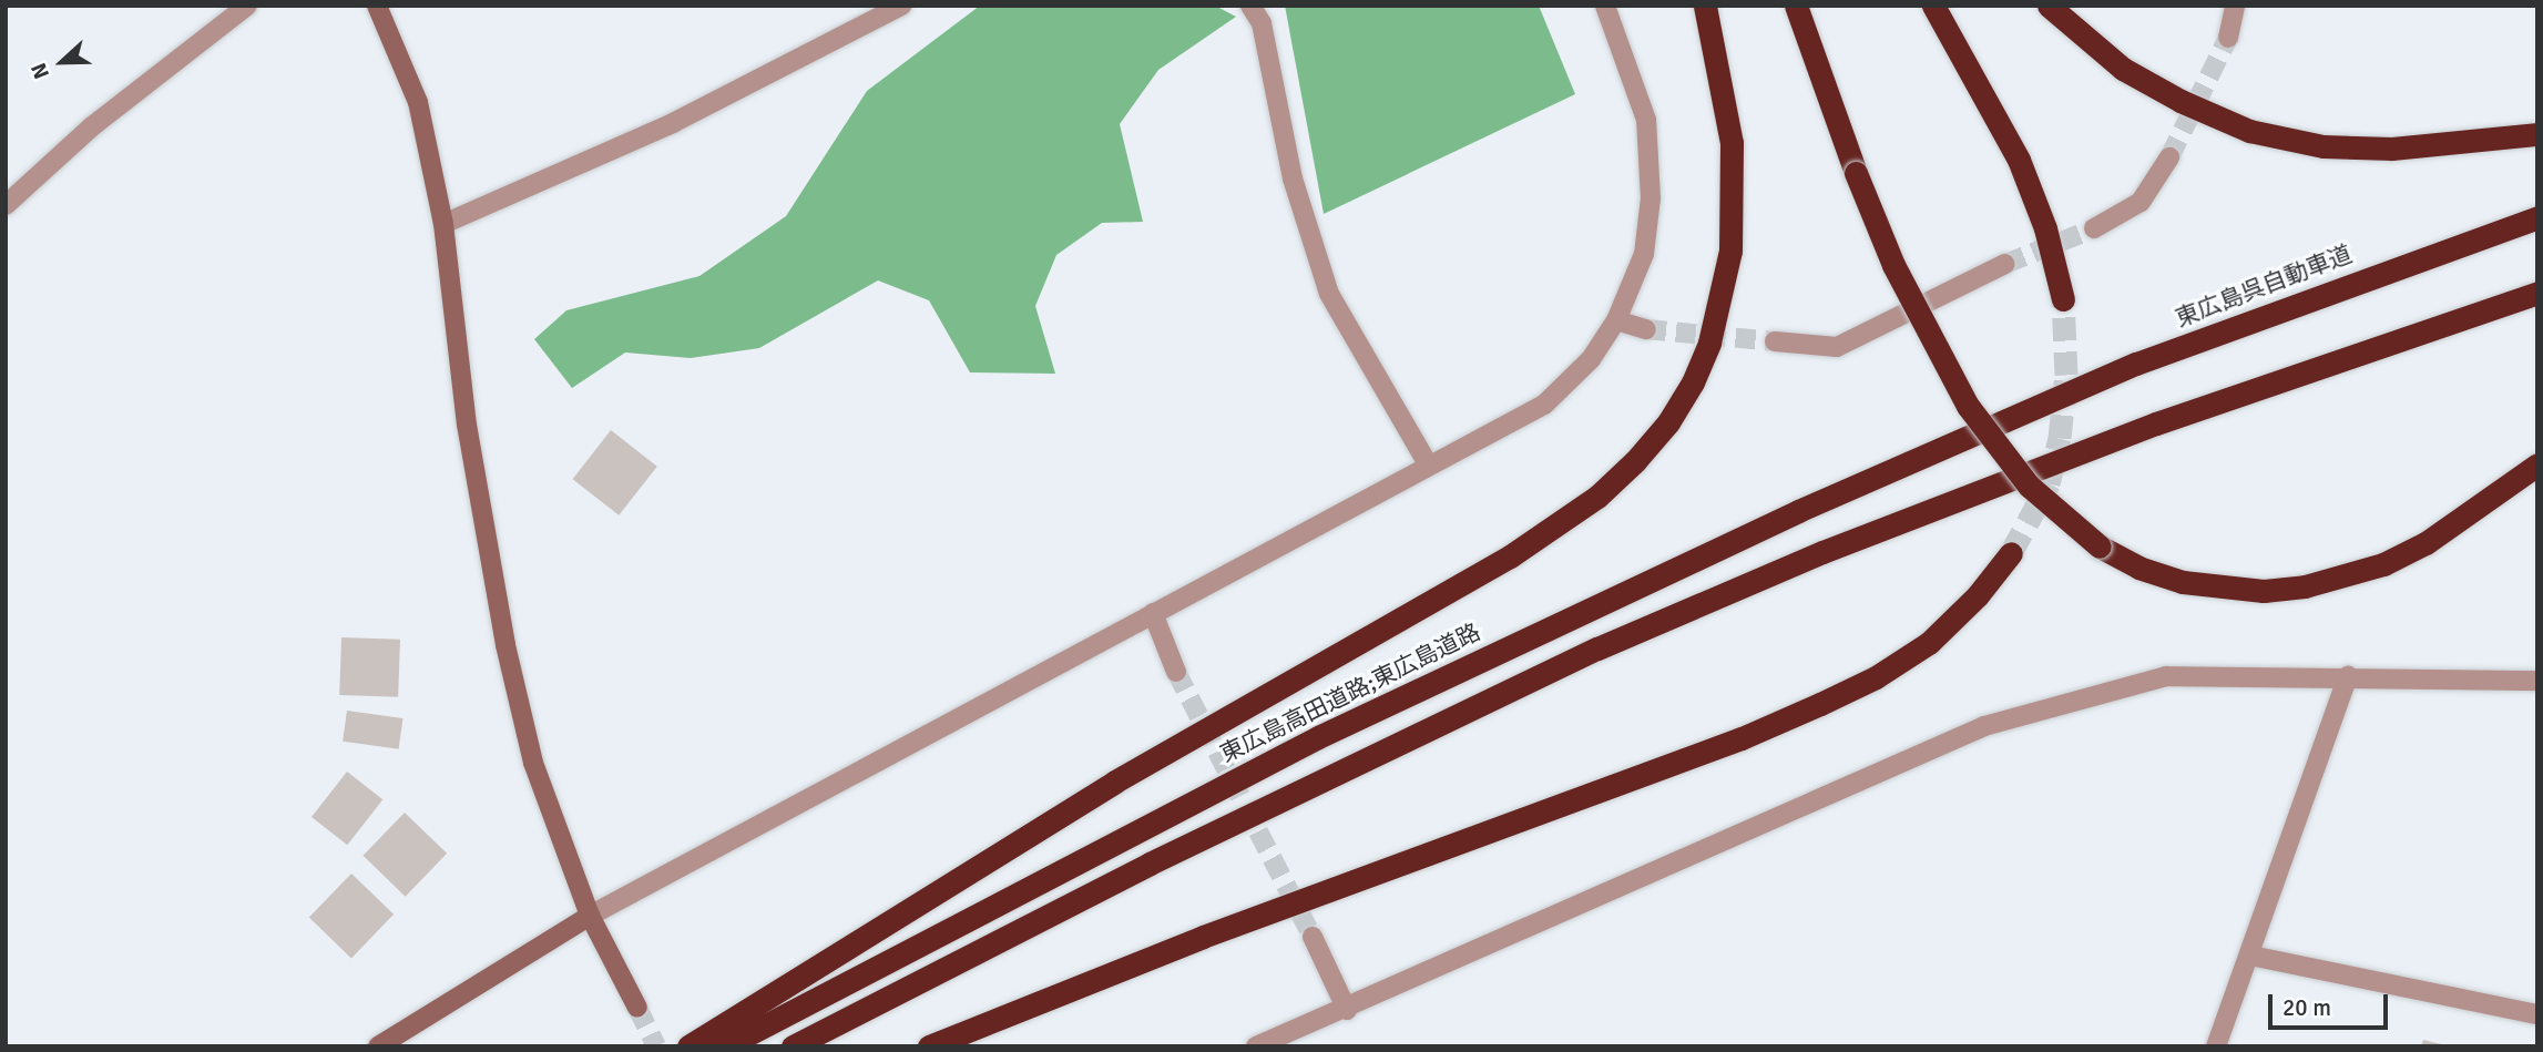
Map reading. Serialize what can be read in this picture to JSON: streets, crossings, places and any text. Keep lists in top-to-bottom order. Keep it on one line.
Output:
{"streets":{"highway":["東広島呉自動車道","東広島高田道路;東広島道路"]},"crossings":[["東広島呉自動車道","東広島高田道路;東広島道路"]],"scale_bar":"20 m","north":"left"}
